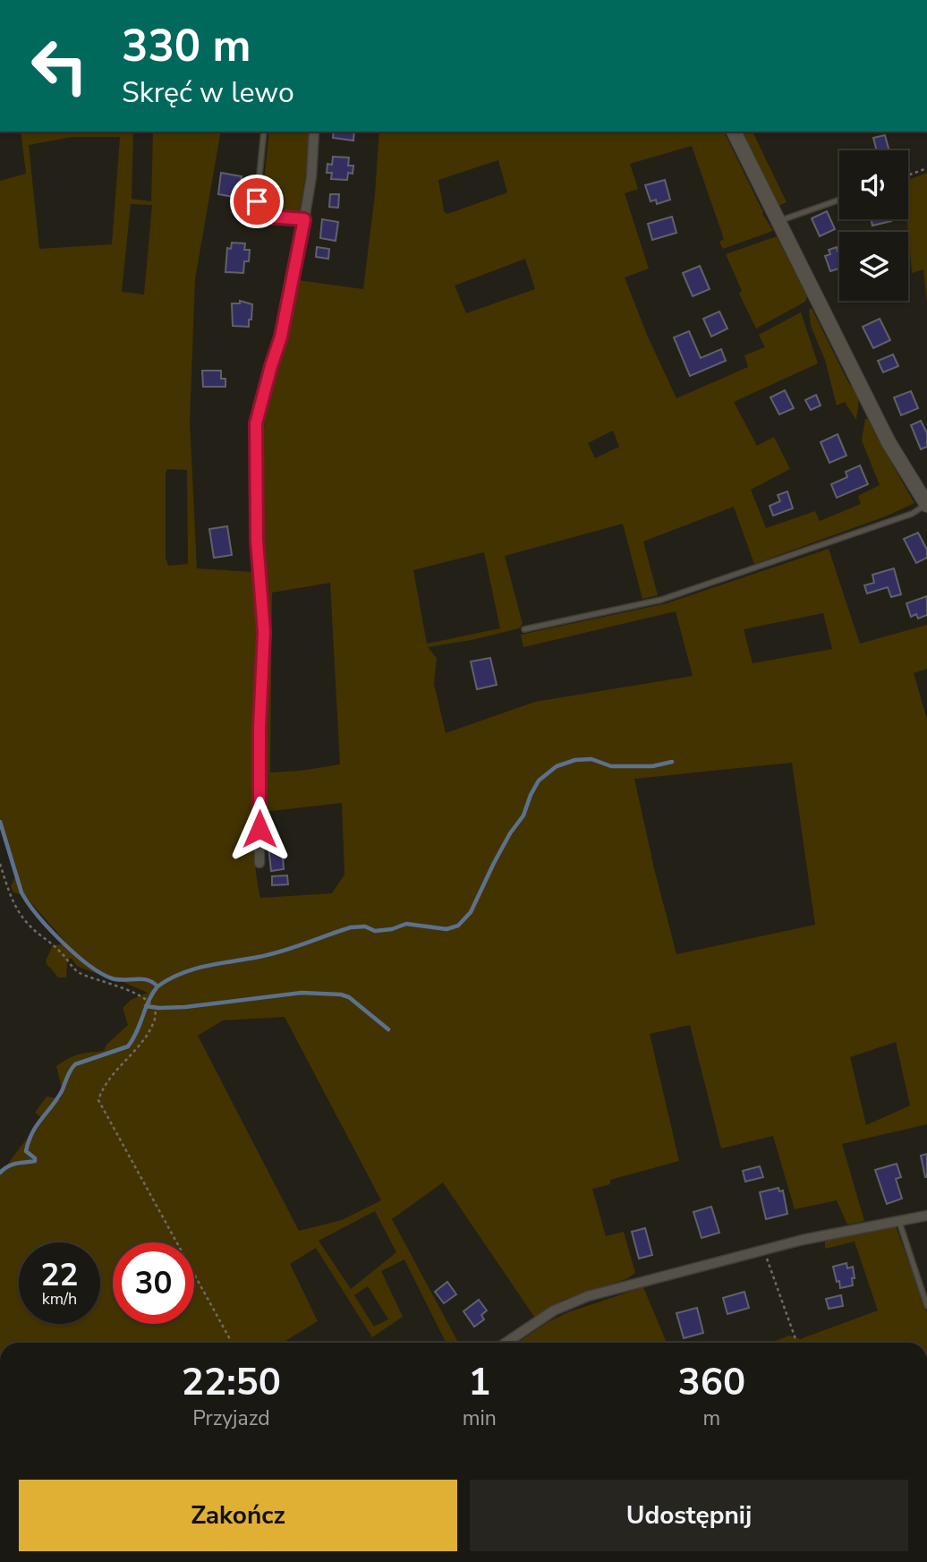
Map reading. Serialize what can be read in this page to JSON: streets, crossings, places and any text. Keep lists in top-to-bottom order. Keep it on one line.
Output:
{"page":{"turn":["330 m","Skręć w lewo"],"speed":"22 km/h","limit":"30","eta":["22:50","Przyjazd","1","min","360","m"],"buttons":["Zakończ","Udostępnij"]}}
